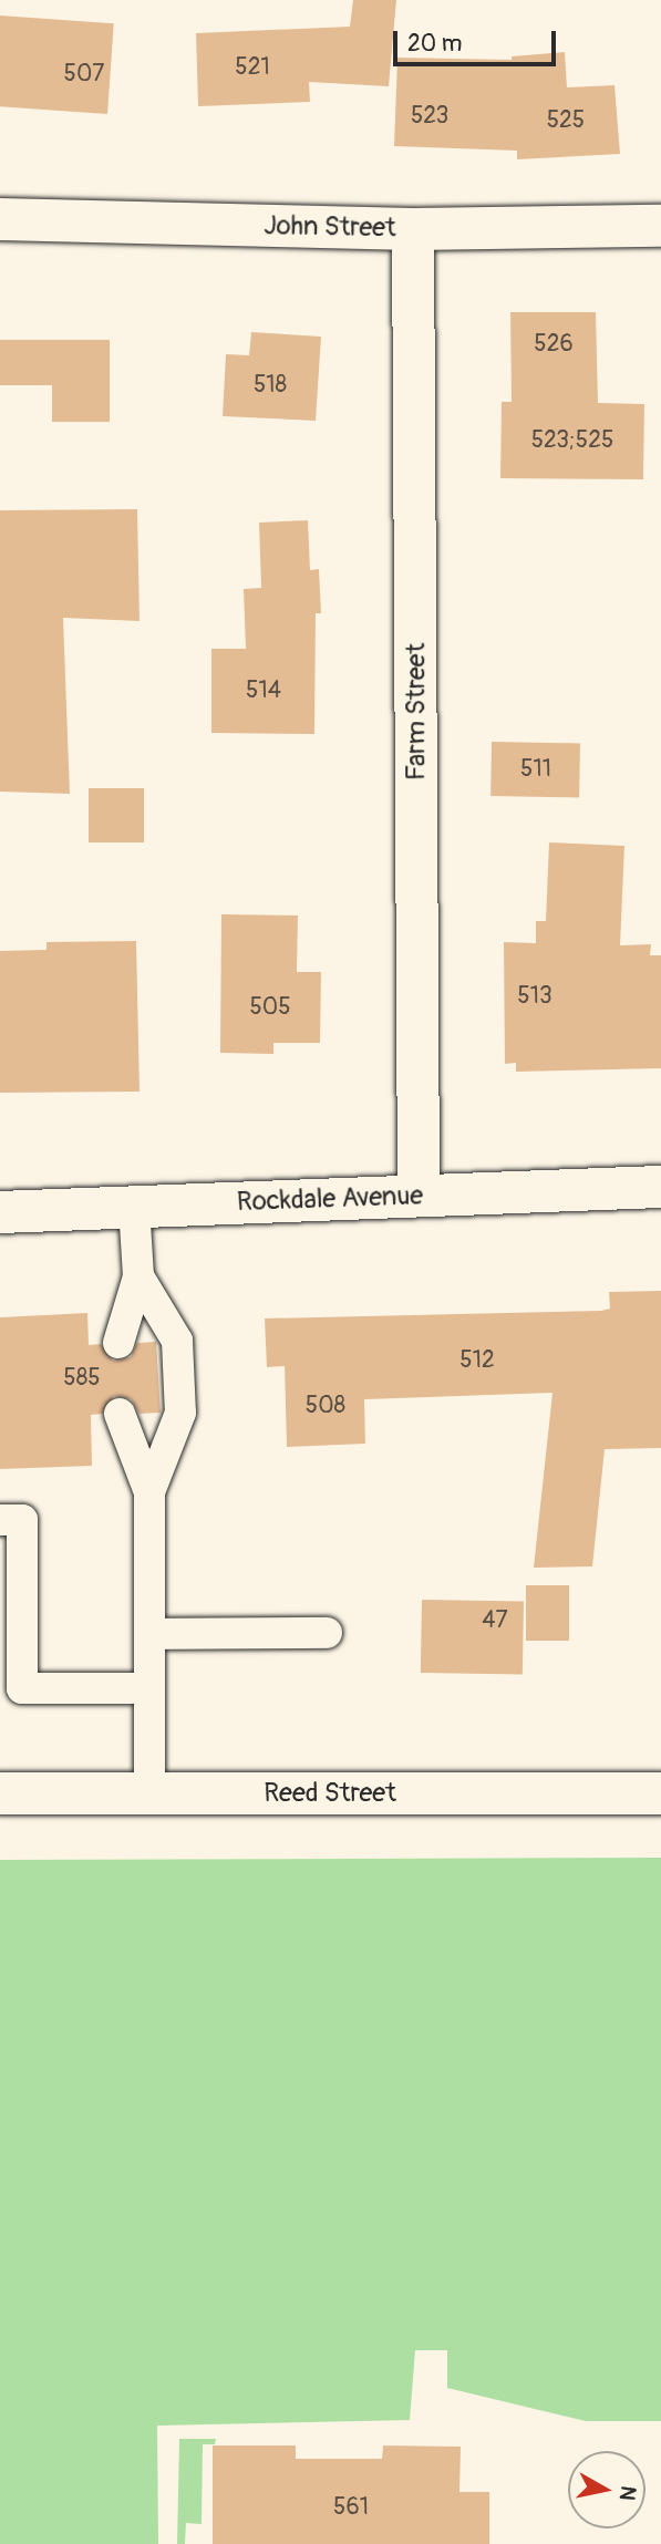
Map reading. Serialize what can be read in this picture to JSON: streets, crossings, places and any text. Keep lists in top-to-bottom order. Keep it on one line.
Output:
{"streets":{"street":["John Street","Farm Street","Rockdale Avenue","Reed Street"]},"crossings":[["John Street","Farm Street"],["Farm Street","Rockdale Avenue"]],"house_numbers":["521","507","523","525","526","518","523;525","514","511","513","505","512","585","508","47","561"],"scale_bar":"20 m","north":"right"}
